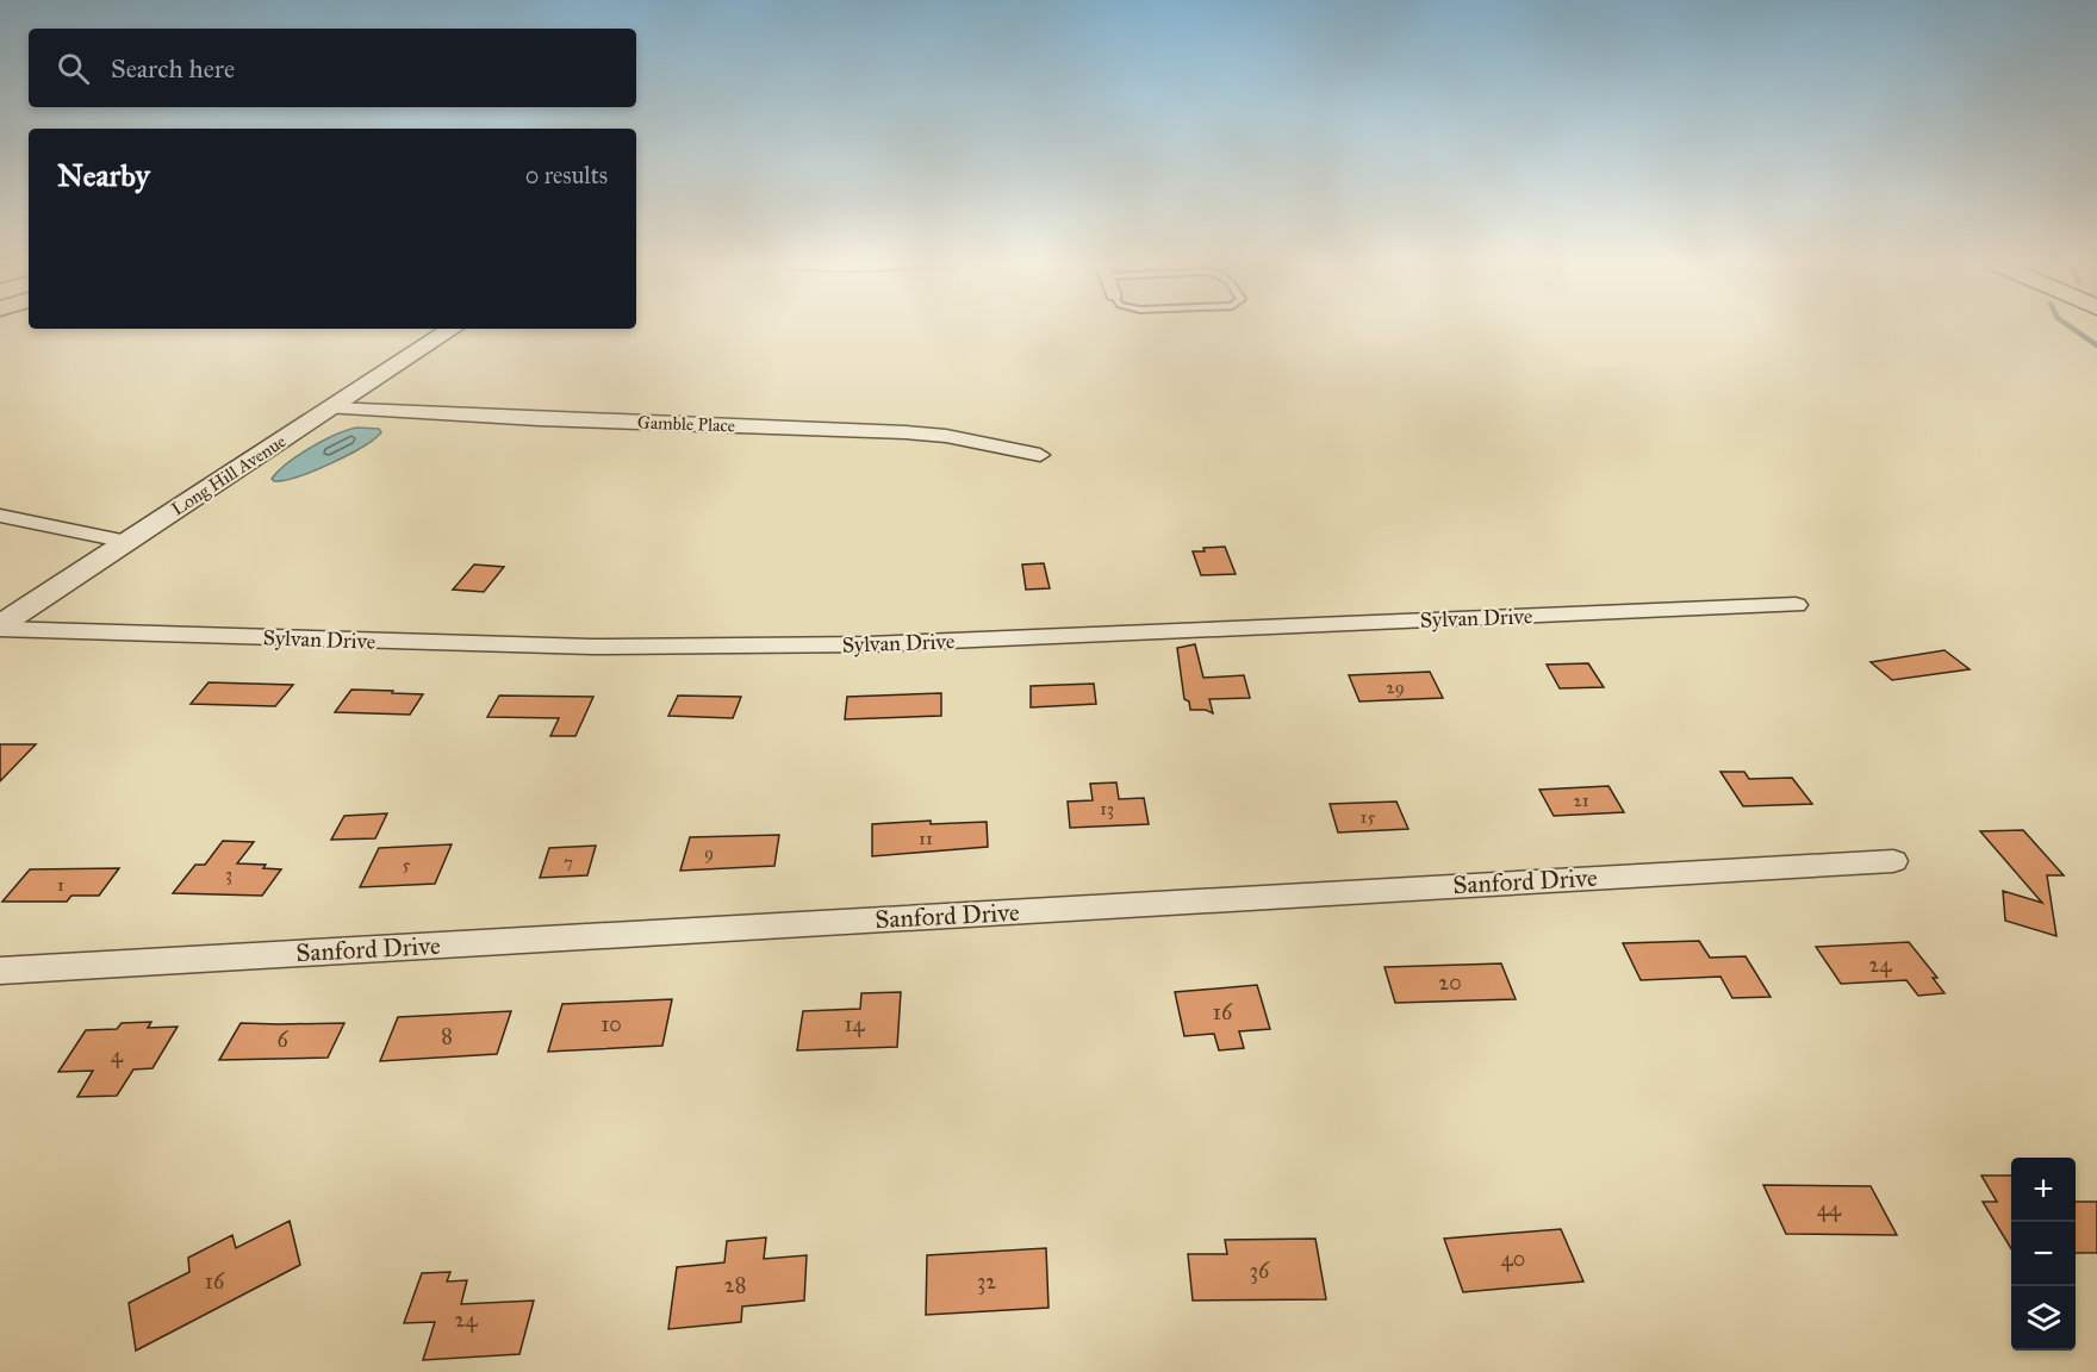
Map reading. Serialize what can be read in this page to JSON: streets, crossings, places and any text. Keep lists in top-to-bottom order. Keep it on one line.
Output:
{"streets":{"street":["Gamble Place","Long Hill Avenue","Sylvan Drive","Sanford Drive"]},"crossings":[["Gamble Place","Long Hill Avenue"],["Long Hill Avenue","Sylvan Drive"]],"house_numbers":["29","21","13","15","11","9","7","5","3","1","24","20","16","10","14","8","6","4","44","40","36","16","32","28","24"],"page":{"search":"Search here","heading":["Nearby","0 results"],"map_buttons":["+","−"]}}
